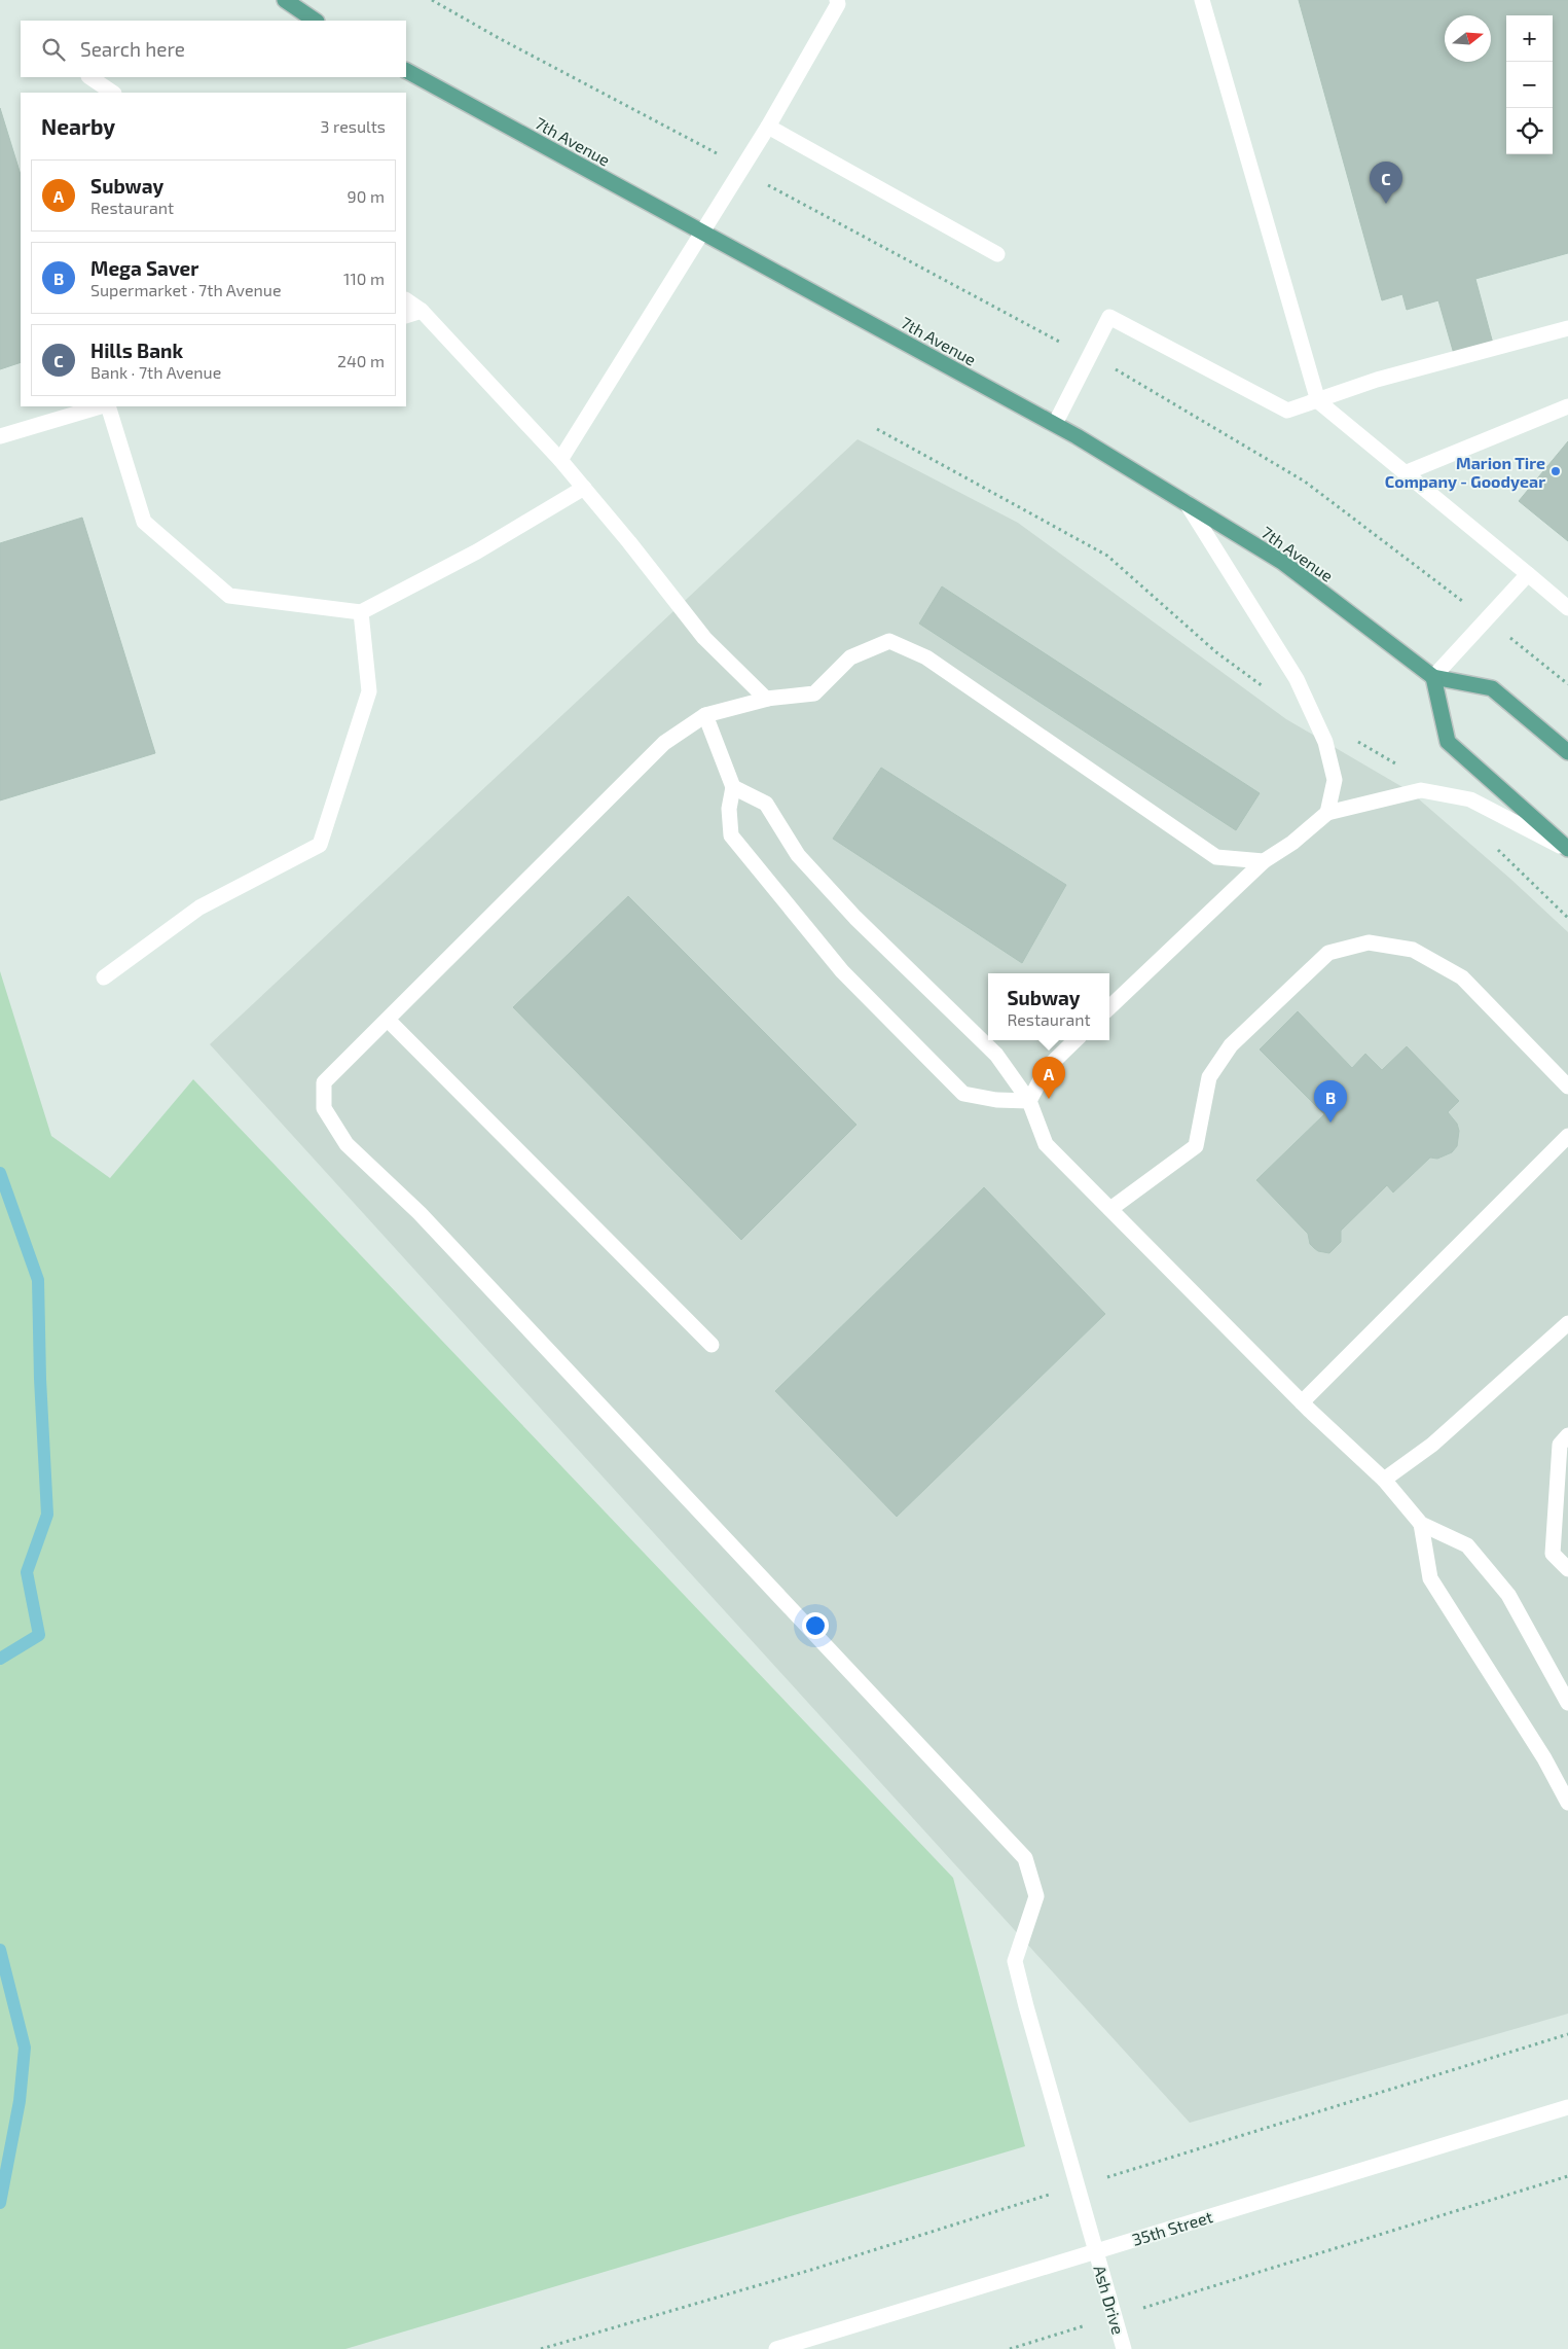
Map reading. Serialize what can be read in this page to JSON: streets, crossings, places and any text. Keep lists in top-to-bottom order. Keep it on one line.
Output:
{"streets":{"main road":["7th Avenue"],"street":["35th Street","Ash Drive"]},"crossings":[["35th Street","Ash Drive"]],"places":["Marion Tire Company - Goodyear"],"north":"right","page":{"map_buttons":["+","−"],"search":"Search here","heading":["Nearby","3 results"],"list":[{"mark":"A","name":"Subway","note":"Restaurant","value":"90 m"},{"mark":"B","name":"Mega Saver","note":"Supermarket · 7th Avenue","value":"110 m"},{"mark":"C","name":"Hills Bank","note":"Bank · 7th Avenue","value":"240 m"}],"pins":["C","A","B"],"popup":["Subway","Restaurant"]}}
